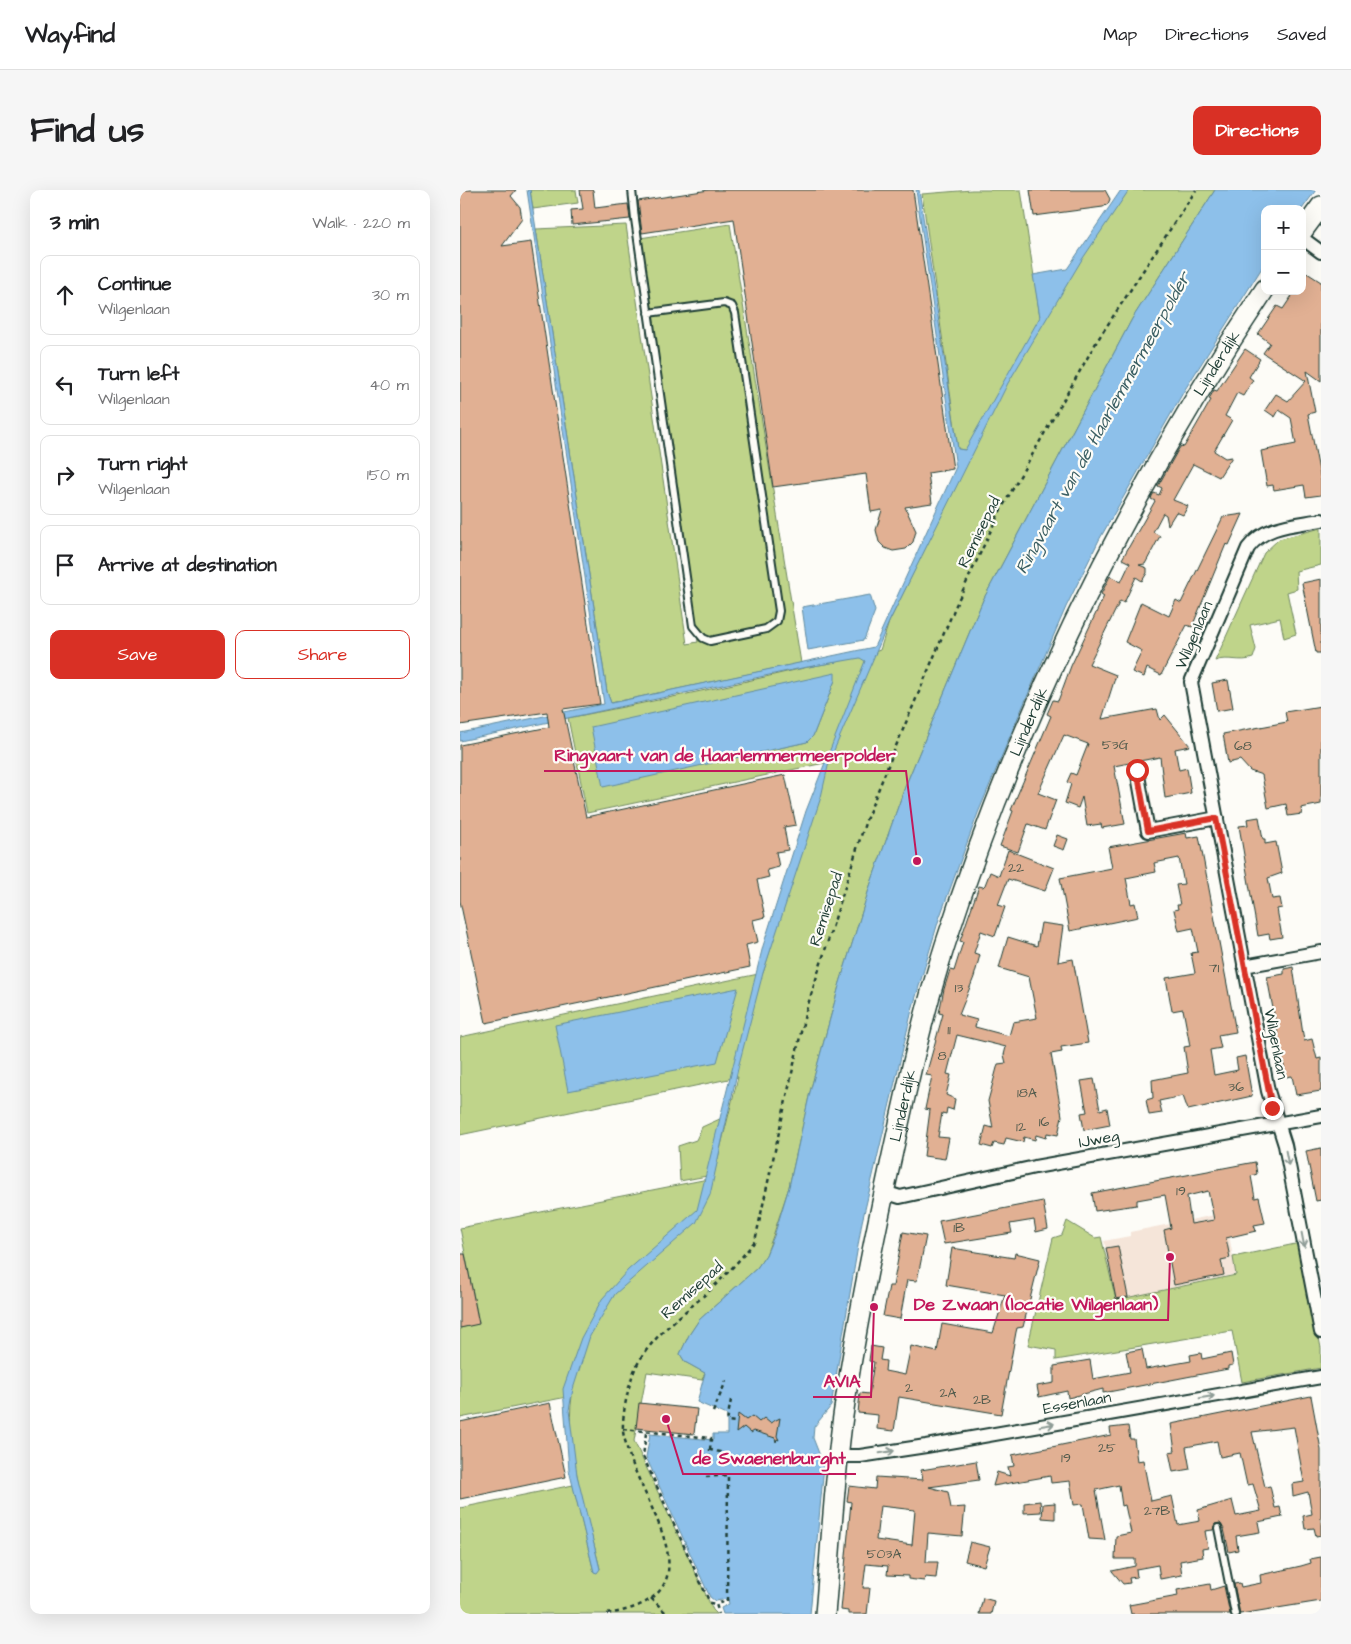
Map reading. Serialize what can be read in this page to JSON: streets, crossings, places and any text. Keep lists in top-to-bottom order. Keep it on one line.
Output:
{"streets":{"street":["Lijnderdijk","Wilgenlaan","IJweg","Essenlaan"],"path":["Remisepad"]},"crossings":[["Lijnderdijk","IJweg"],["Lijnderdijk","Essenlaan"],["Wilgenlaan","IJweg"]],"one_way":["Essenlaan"],"water":["Ringvaart van de Haarlemmermeerpolder"],"places":["Ringvaart van de Haarlemmermeerpolder","De Zwaan (locatie Wilgenlaan)","AVIA","de Swaenenburght"],"house_numbers":["53G","68","22","71","13","11","8","36","18A","16","12","19","1B","2","2A","2B","25","19","27B","503A"],"page":{"header":"Wayfind","nav":["Map","Directions","Saved"],"title":"Find us","buttons":["Directions",["Save","Share"]],"heading":["3 min","Walk · 220 m"],"map_buttons":["+","−"],"list":[["Continue","Wilgenlaan","30 m"],["Turn left","Wilgenlaan","40 m"],["Turn right","Wilgenlaan","150 m"],"Arrive at destination"]}}
